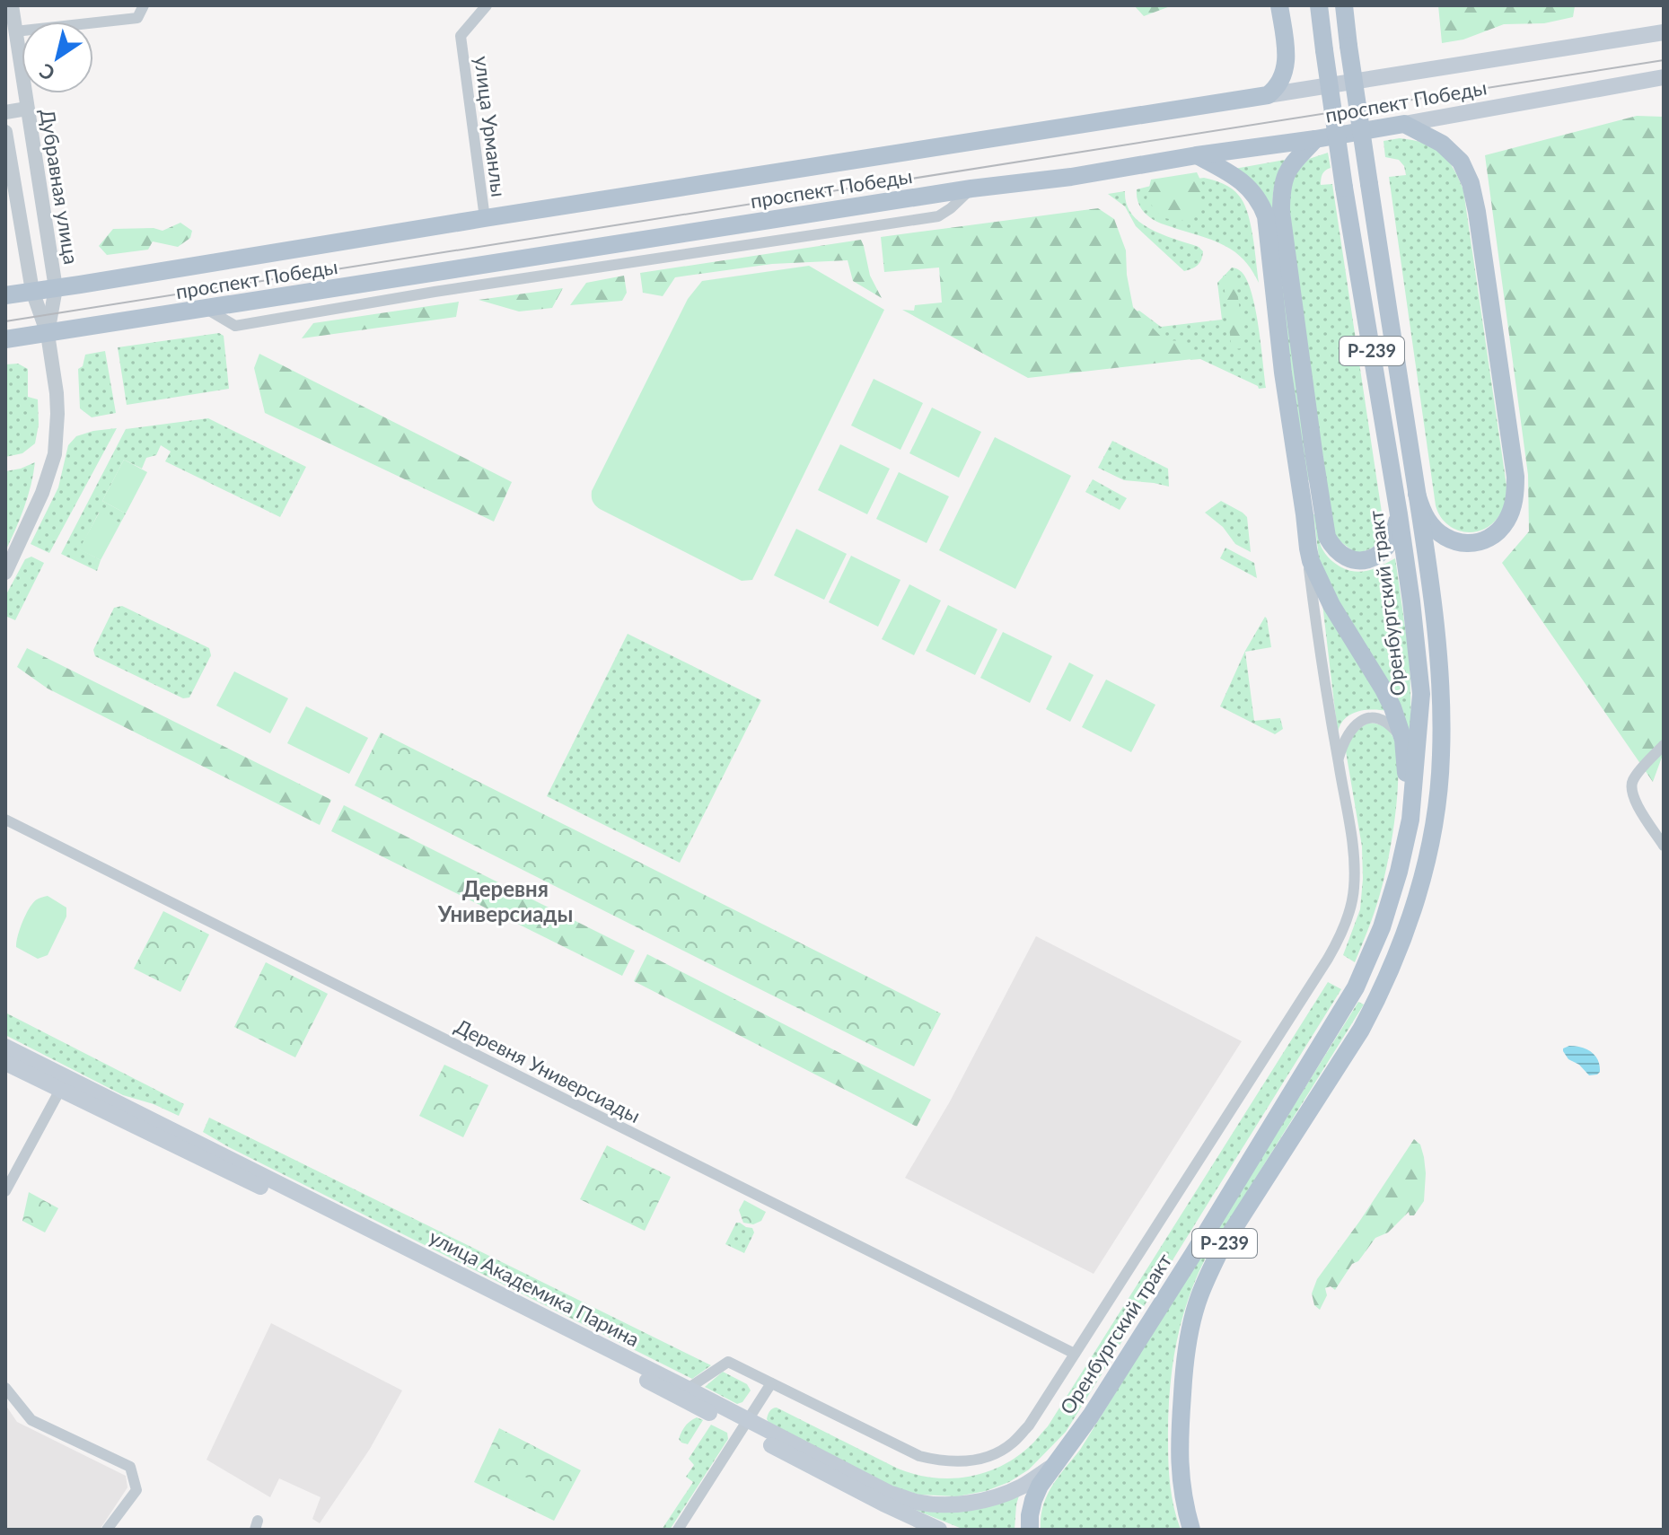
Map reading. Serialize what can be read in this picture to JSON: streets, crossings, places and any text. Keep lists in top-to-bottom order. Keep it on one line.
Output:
{"streets":{"main road":["проспект Победы","Р-239","Оренбургский тракт","улица Академика Парина"],"street":["улица Урманлы","Дубравная улица","Деревня Универсиады"]},"crossings":[["проспект Победы","улица Урманлы"],["проспект Победы","Дубравная улица"],["Оренбургский тракт","улица Академика Парина"]],"districts":["Деревня Универсиады"],"north":"bottom left"}
